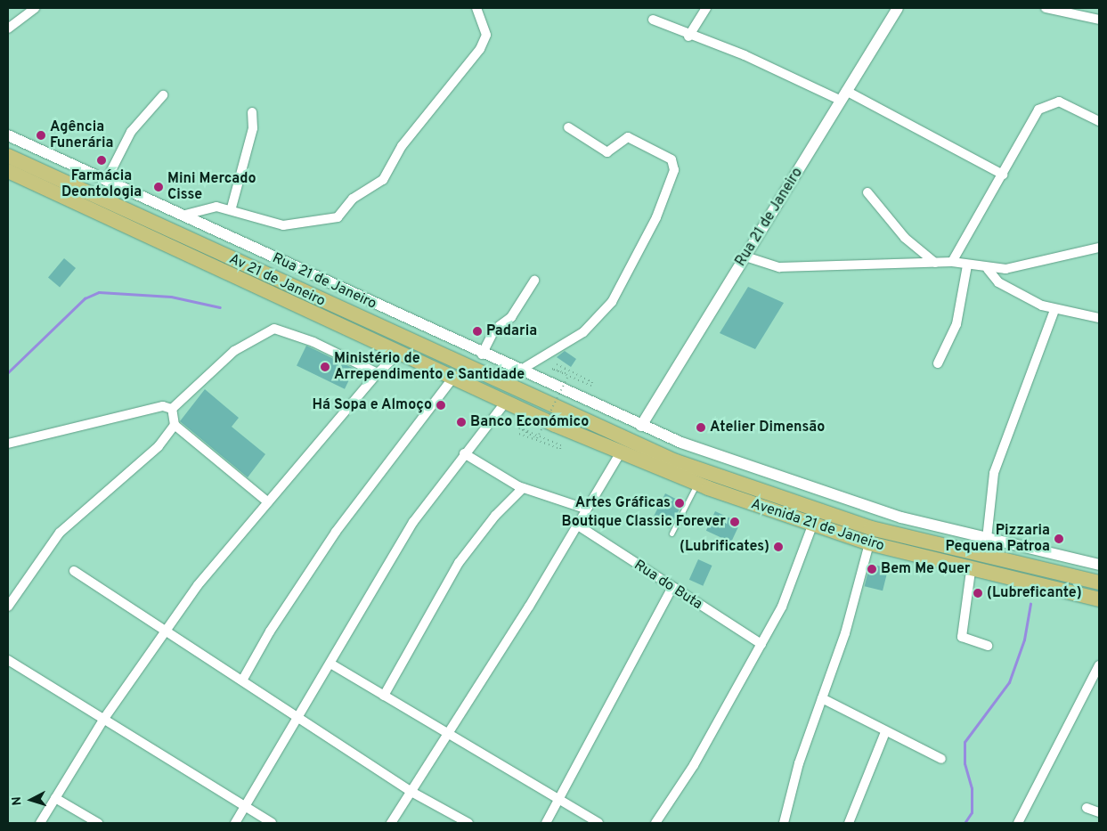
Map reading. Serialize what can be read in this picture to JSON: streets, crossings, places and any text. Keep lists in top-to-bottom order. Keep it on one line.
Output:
{"streets":{"main road":["Av 21 de Janeiro","Avenida 21 de Janeiro"],"street":["Rua 21 de Janeiro","Rua do Buta"]},"crossings":[["Av 21 de Janeiro","Avenida 21 de Janeiro"]],"places":["Agência Funerária","Farmácia Deontologia","Mini Mercado Cisse","Padaria","Ministério de Arrependimento e Santidade","Há Sopa e Almoço","Banco Económico","Atelier Dimensão","Artes Gráficas","Boutique Classic Forever","Pizzaria Pequena Patroa","(Lubrificates)","Bem Me Quer","(Lubreficante)"],"north":"left"}
